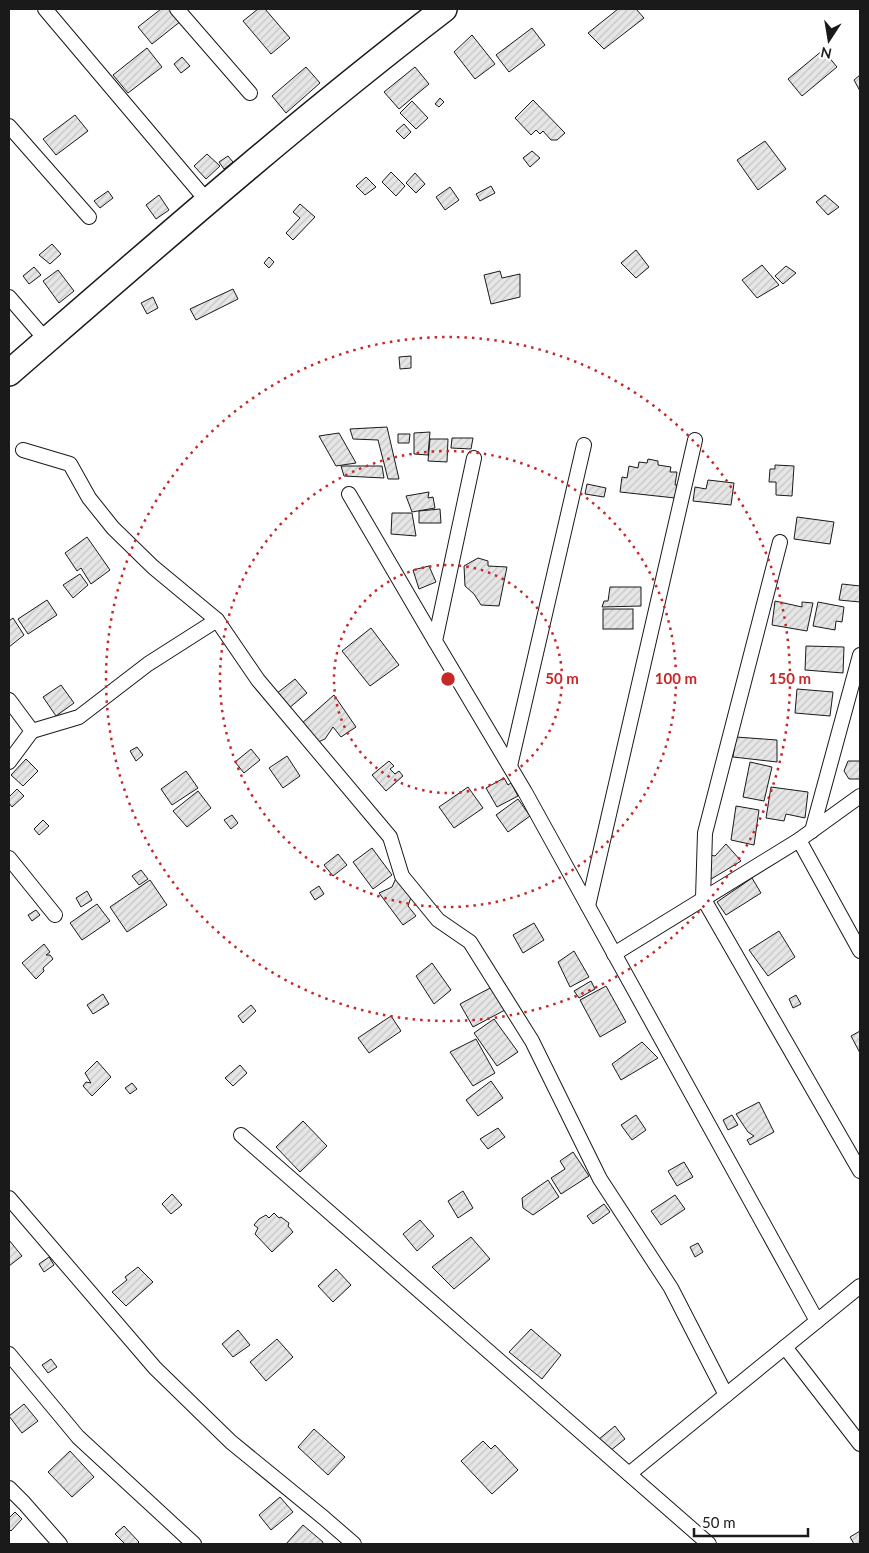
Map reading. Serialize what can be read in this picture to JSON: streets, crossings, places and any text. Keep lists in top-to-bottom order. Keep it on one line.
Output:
{"scale_bar":"50 m","north":"bottom","rings":["50 m","100 m","150 m"]}
